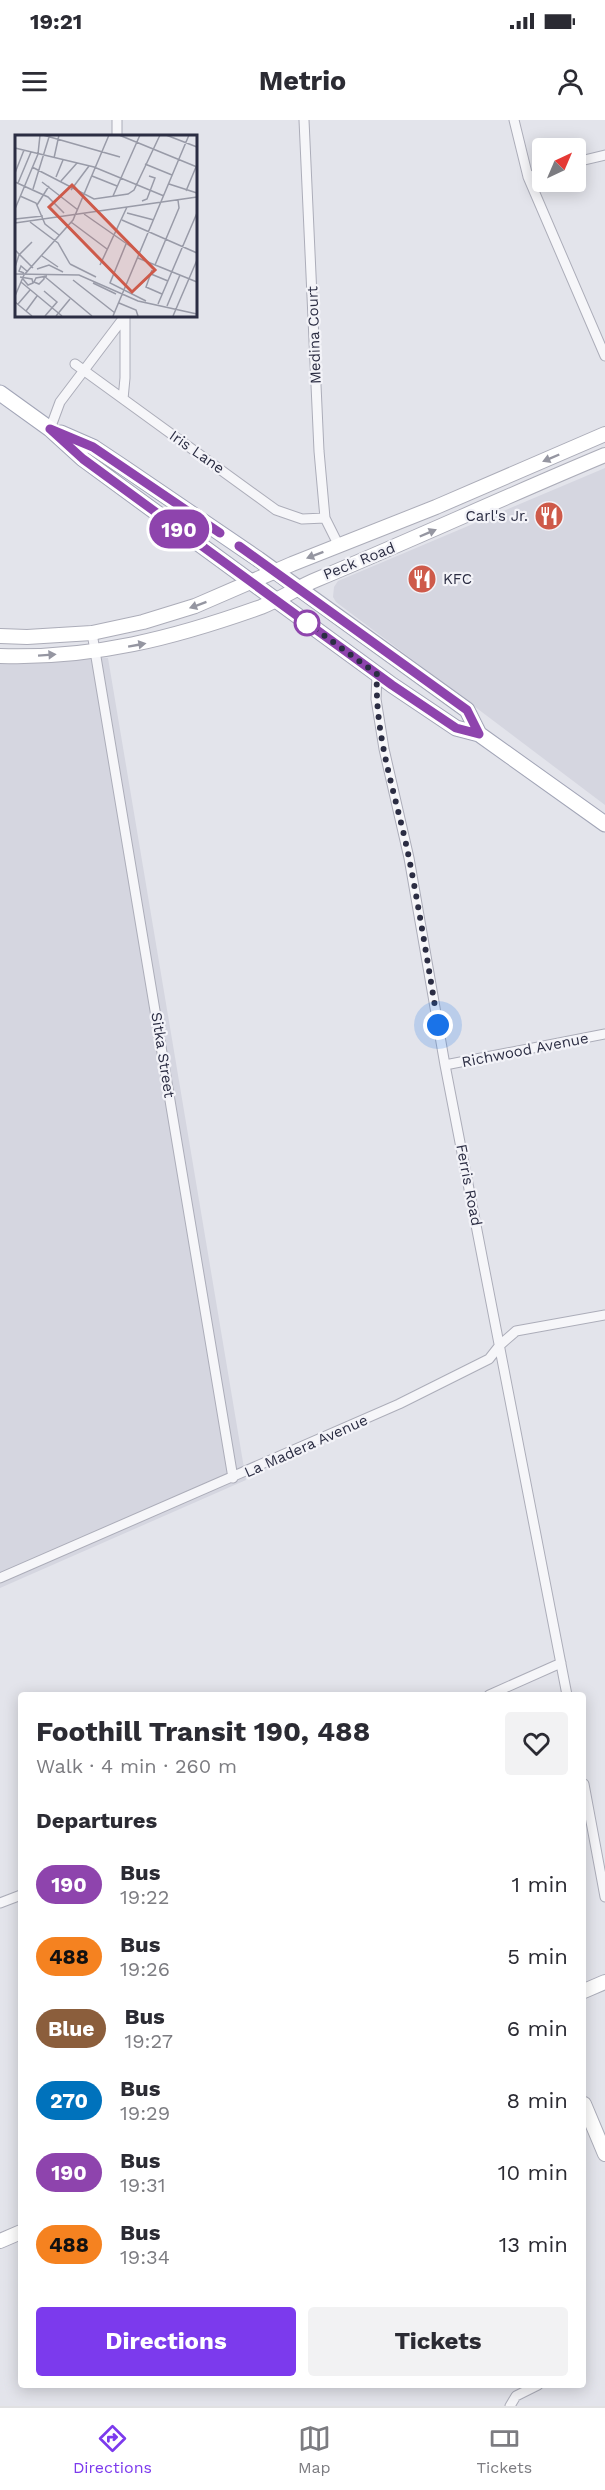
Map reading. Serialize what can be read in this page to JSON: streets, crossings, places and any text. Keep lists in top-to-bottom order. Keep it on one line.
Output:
{"streets":{"main road":["Peck Road"],"street":["Medina Court","Iris Lane","Richwood Avenue","Sitka Street","Ferris Road","La Madera Avenue"]},"crossings":[["Medina Court","Iris Lane"],["Medina Court","Peck Road"],["Peck Road","Sitka Street"],["Richwood Avenue","Ferris Road"],["Sitka Street","La Madera Avenue"],["Ferris Road","La Madera Avenue"]],"places":{"restaurant":["Carl's Jr.","KFC"]},"lines":["bus line 190"],"north":"top right","page":{"status":"19:21","header":"Metrio","on_map":"190","heading":[["Foothill Transit 190, 488","Walk · 4 min · 260 m"],"Departures"],"list":[{"mark":"190","name":"Bus","note":"19:22","value":"1 min"},{"mark":"488","name":"Bus","note":"19:26","value":"5 min"},{"mark":"Blue","name":"Bus","note":"19:27","value":"6 min"},{"mark":"270","name":"Bus","note":"19:29","value":"8 min"},{"mark":"190","name":"Bus","note":"19:31","value":"10 min"},{"mark":"488","name":"Bus","note":"19:34","value":"13 min"}],"buttons":["Directions","Tickets"],"tabs":["Directions","Map","Tickets"]}}
